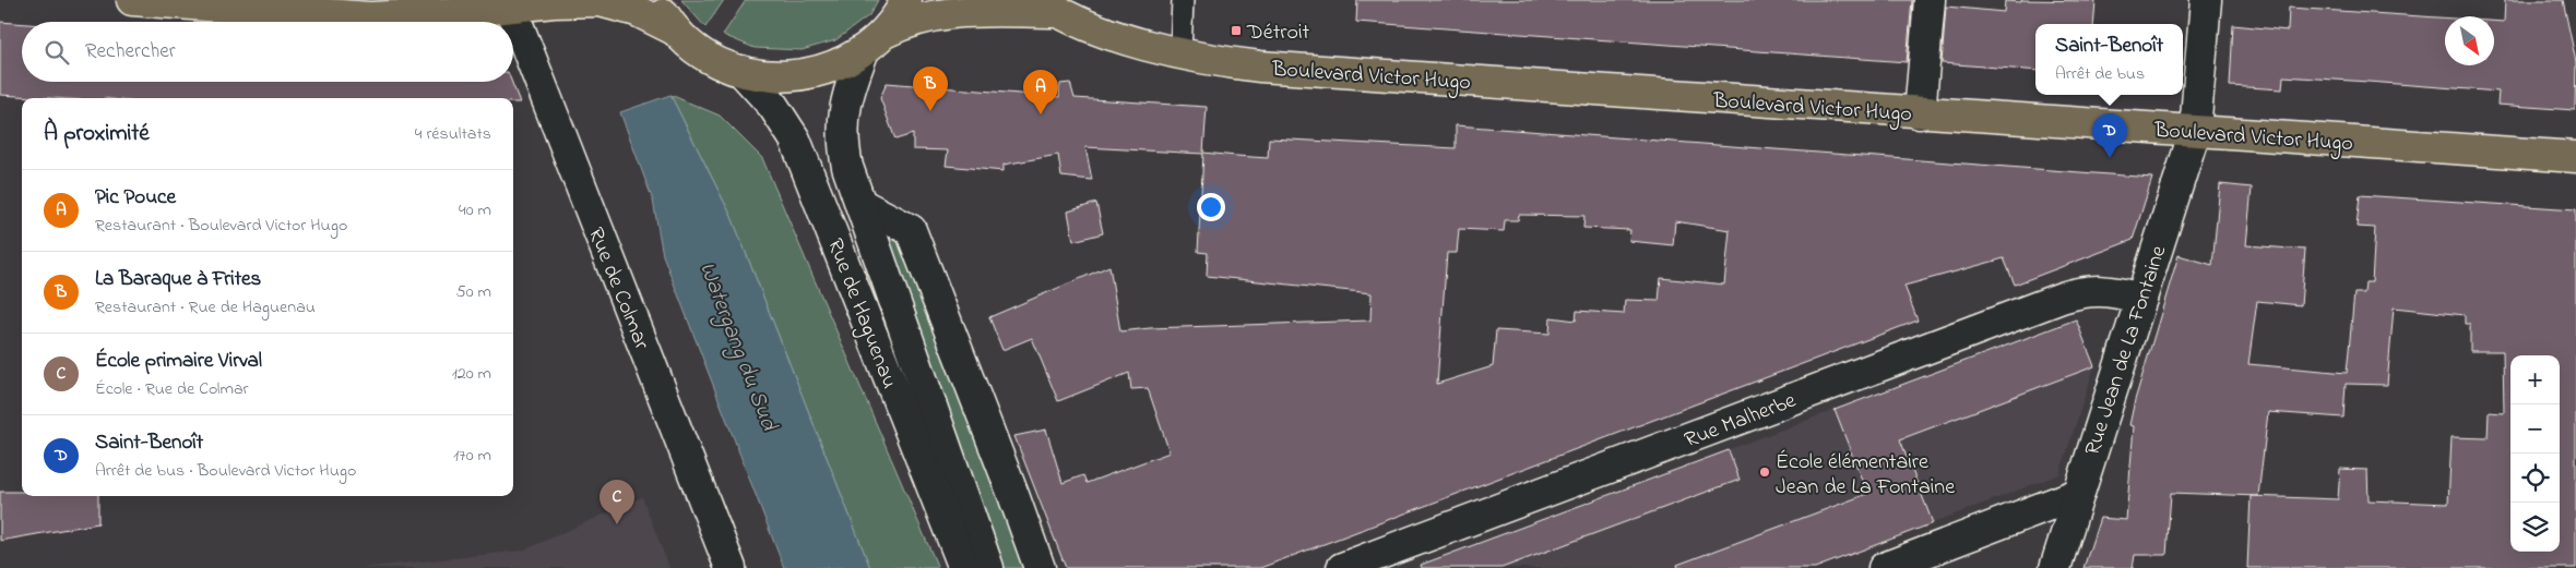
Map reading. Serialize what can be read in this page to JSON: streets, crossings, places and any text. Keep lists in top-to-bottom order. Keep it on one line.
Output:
{"streets":{"main road":["Boulevard Victor Hugo"],"street":["Rue de Colmar","Rue de Haguenau","Rue Jean de La Fontaine","Rue Malherbe"]},"crossings":[["Boulevard Victor Hugo","Rue de Haguenau"],["Boulevard Victor Hugo","Rue Jean de La Fontaine"],["Rue Jean de La Fontaine","Rue Malherbe"]],"water":["Watergang du Sud"],"places":{"transit":["Détroit"],"other":["École élémentaire Jean de La Fontaine"]},"north":"bottom right","page":{"search":"Rechercher","popup":["Saint-Benoît","Arrêt de bus"],"pins":["B","A","D","C"],"heading":["À proximité","4 résultats"],"list":[{"mark":"A","name":"Pic Pouce","note":"Restaurant · Boulevard Victor Hugo","value":"40 m"},{"mark":"B","name":"La Baraque à Frites","note":"Restaurant · Rue de Haguenau","value":"50 m"},{"mark":"C","name":"École primaire Virval","note":"École · Rue de Colmar","value":"120 m"},{"mark":"D","name":"Saint-Benoît","note":"Arrêt de bus · Boulevard Victor Hugo","value":"170 m"}],"map_buttons":["+","−"]}}
